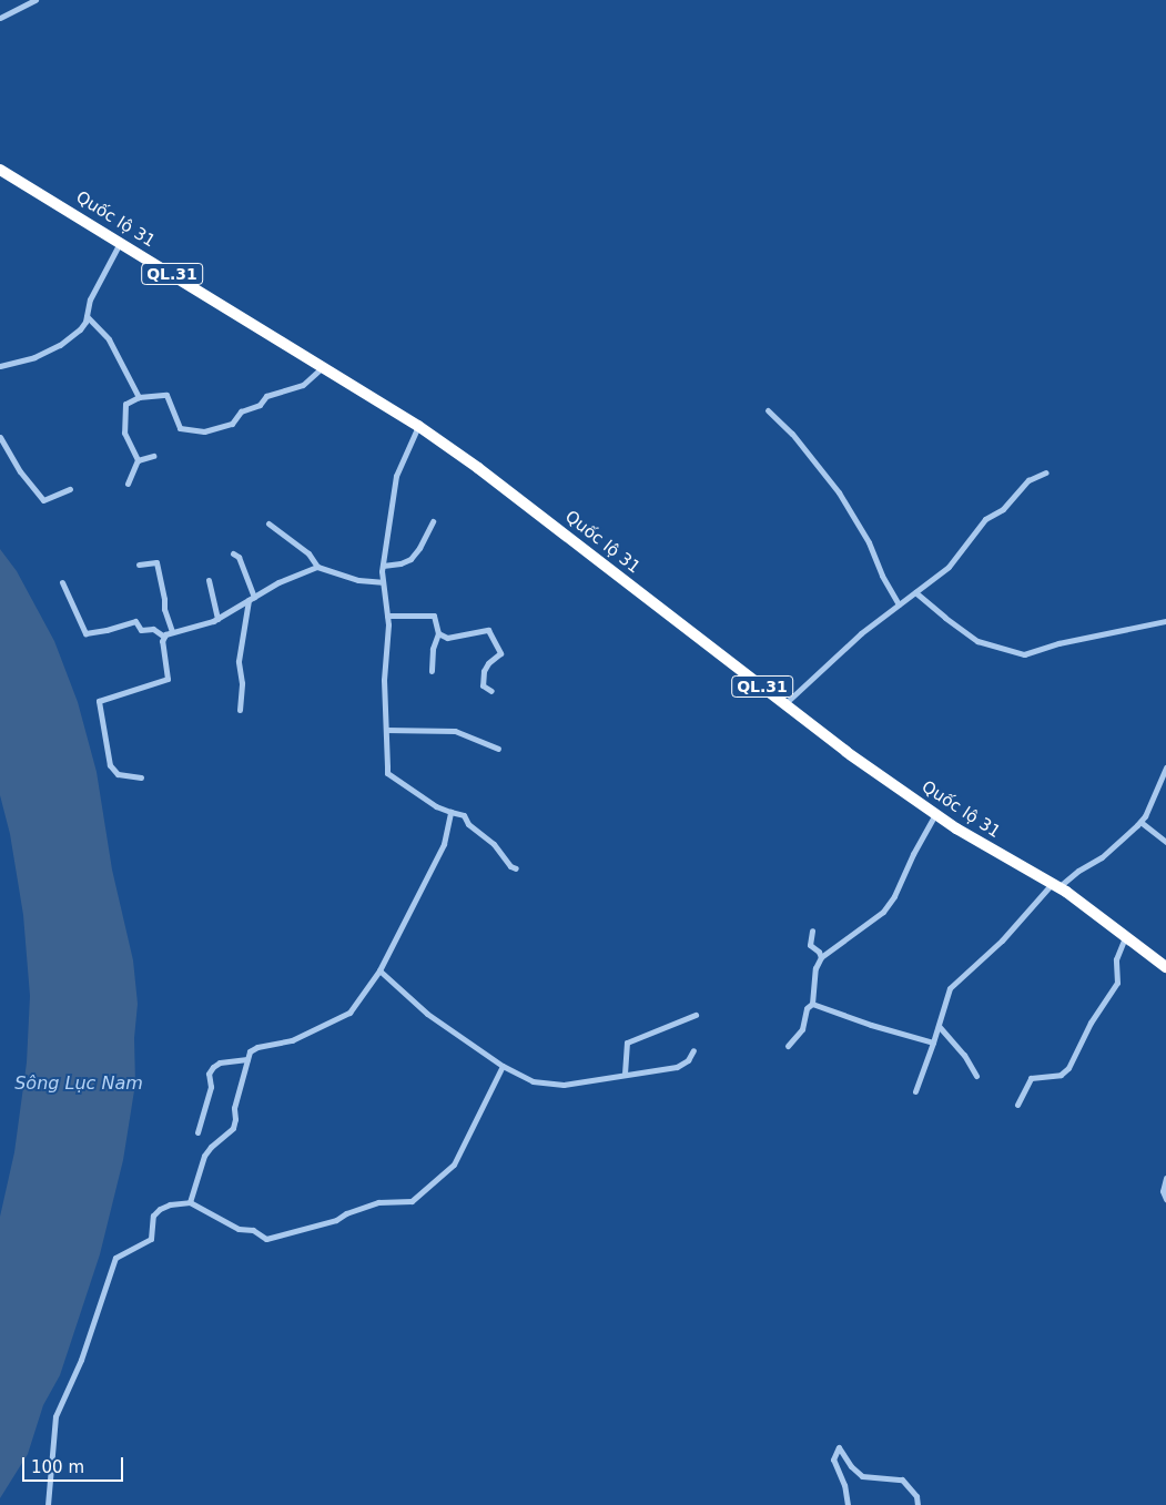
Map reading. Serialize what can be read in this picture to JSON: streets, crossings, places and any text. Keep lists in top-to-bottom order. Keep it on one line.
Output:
{"streets":{"highway":["Quốc lộ 31","QL.31"]},"water":["Sông Lục Nam"],"scale_bar":"100 m"}
